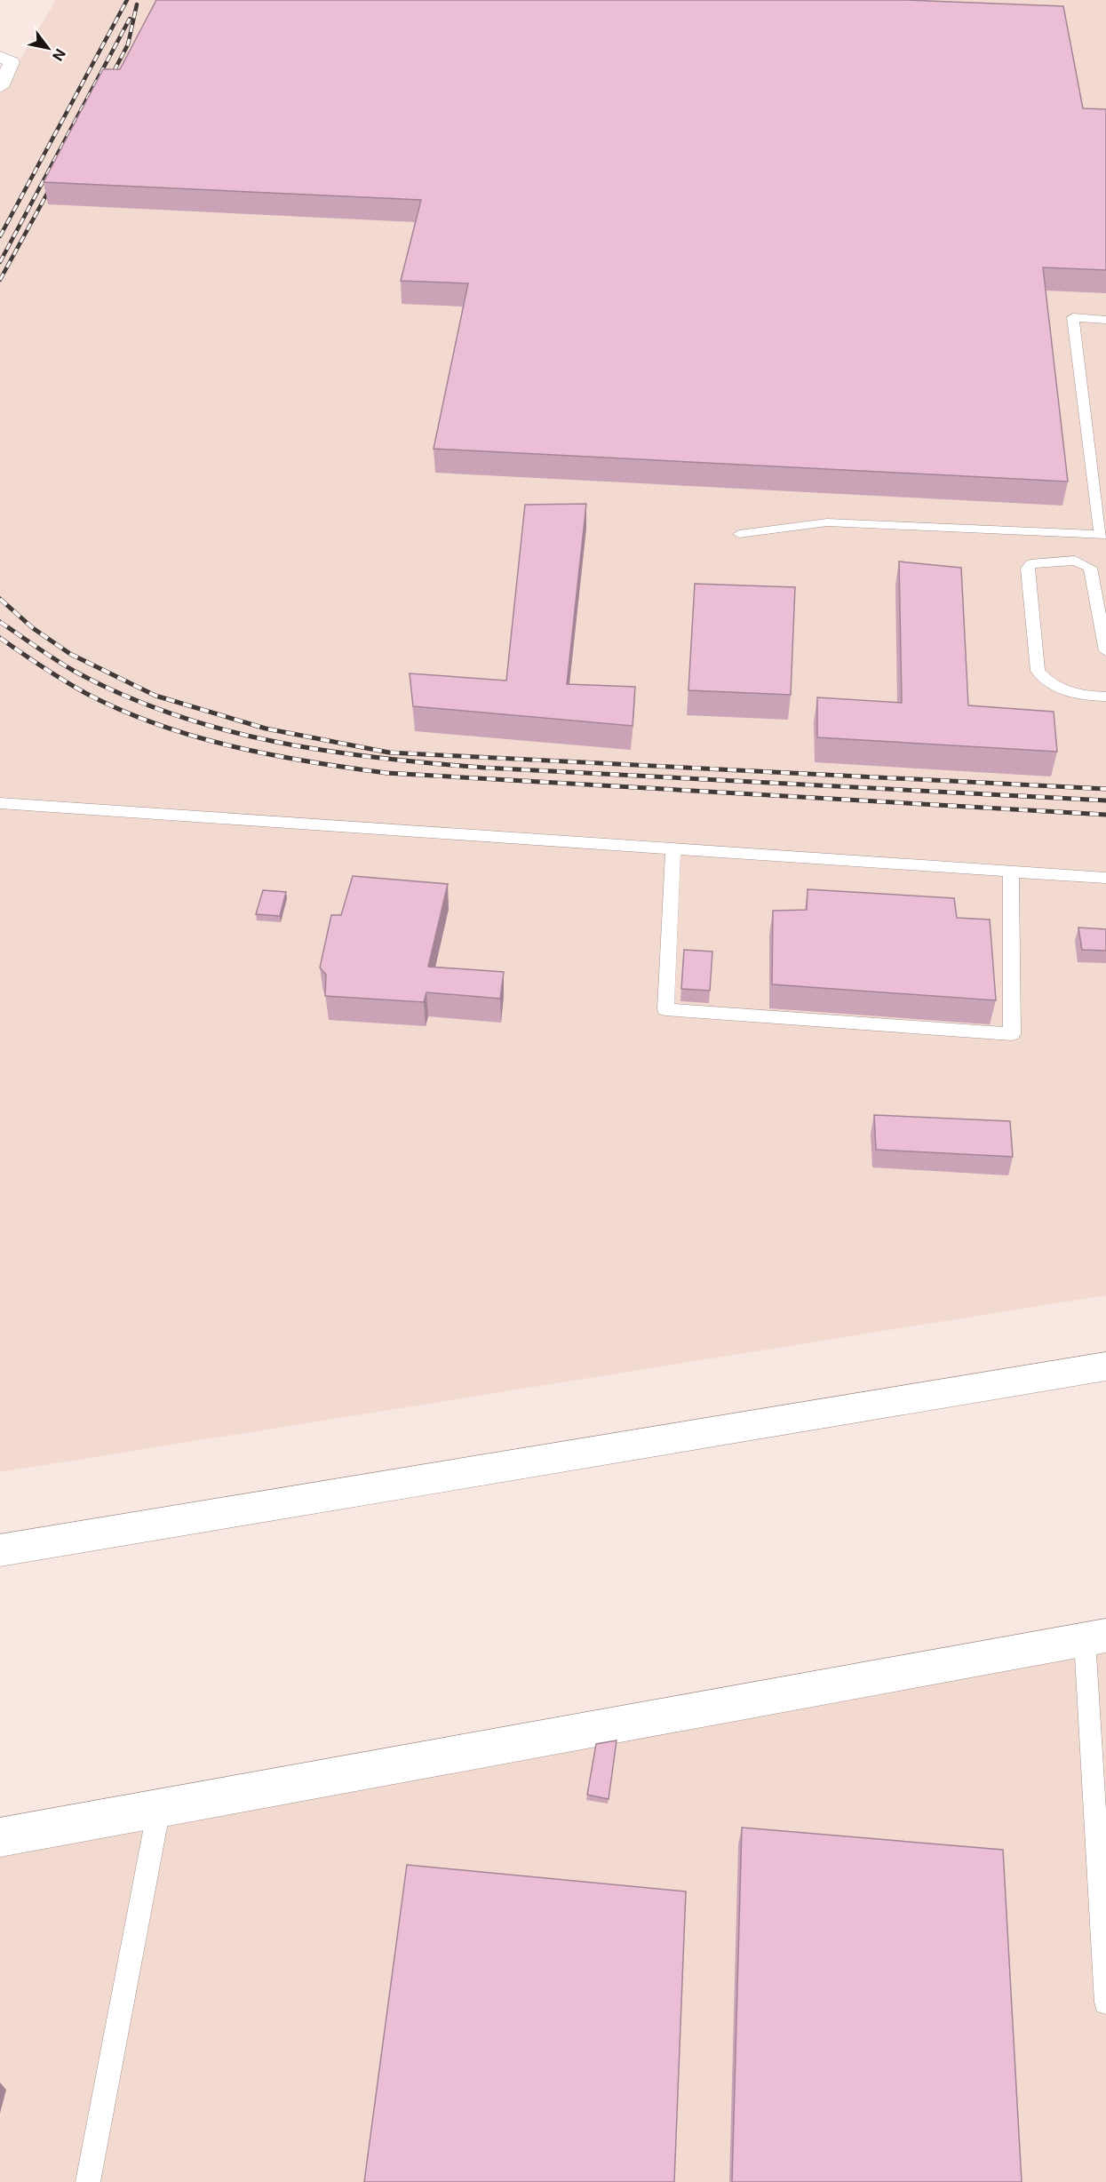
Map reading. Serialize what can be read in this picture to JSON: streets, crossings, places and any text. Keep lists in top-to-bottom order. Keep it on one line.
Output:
{"north":"bottom right"}
